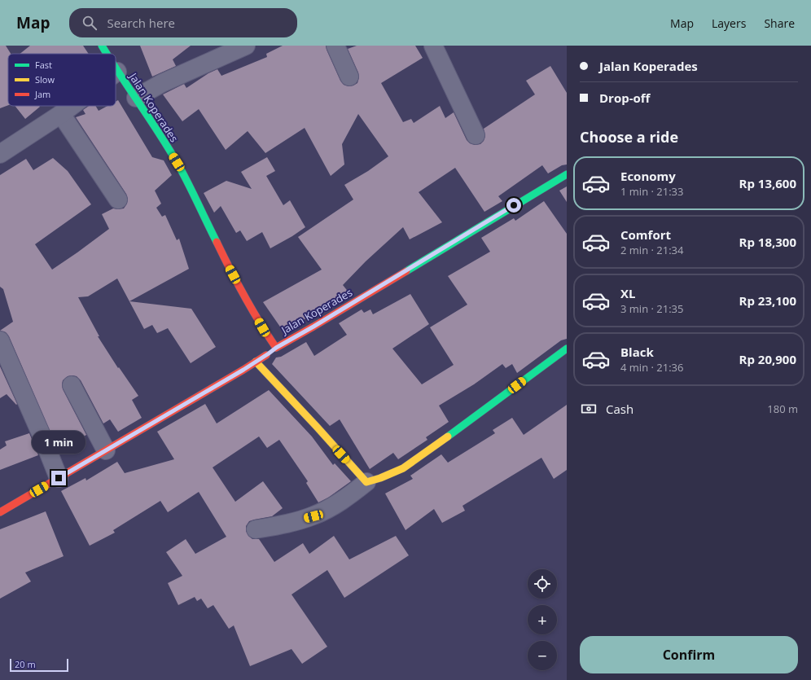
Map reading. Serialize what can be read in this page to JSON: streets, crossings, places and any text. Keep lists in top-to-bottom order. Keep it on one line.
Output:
{"streets":{"street":["Jalan Koperades"]},"legend":["Fast","Slow","Jam"],"scale_bar":"20 m","page":{"header":"Map","search":"Search here","nav":["Map","Layers","Share"],"banner":["Jalan Koperades","Drop-off"],"heading":"Choose a ride","list":[{"name":"Economy","note":"1 min · 21:33","value":"Rp 13,600"},{"name":"Comfort","note":"2 min · 21:34","value":"Rp 18,300"},{"name":"XL","note":"3 min · 21:35","value":"Rp 23,100"},{"name":"Black","note":"4 min · 21:36","value":"Rp 20,900"}],"pay":["Cash","180 m"],"bubble":"1 min","map_buttons":["+","−"],"buttons":"Confirm","scale":"20 m"}}
